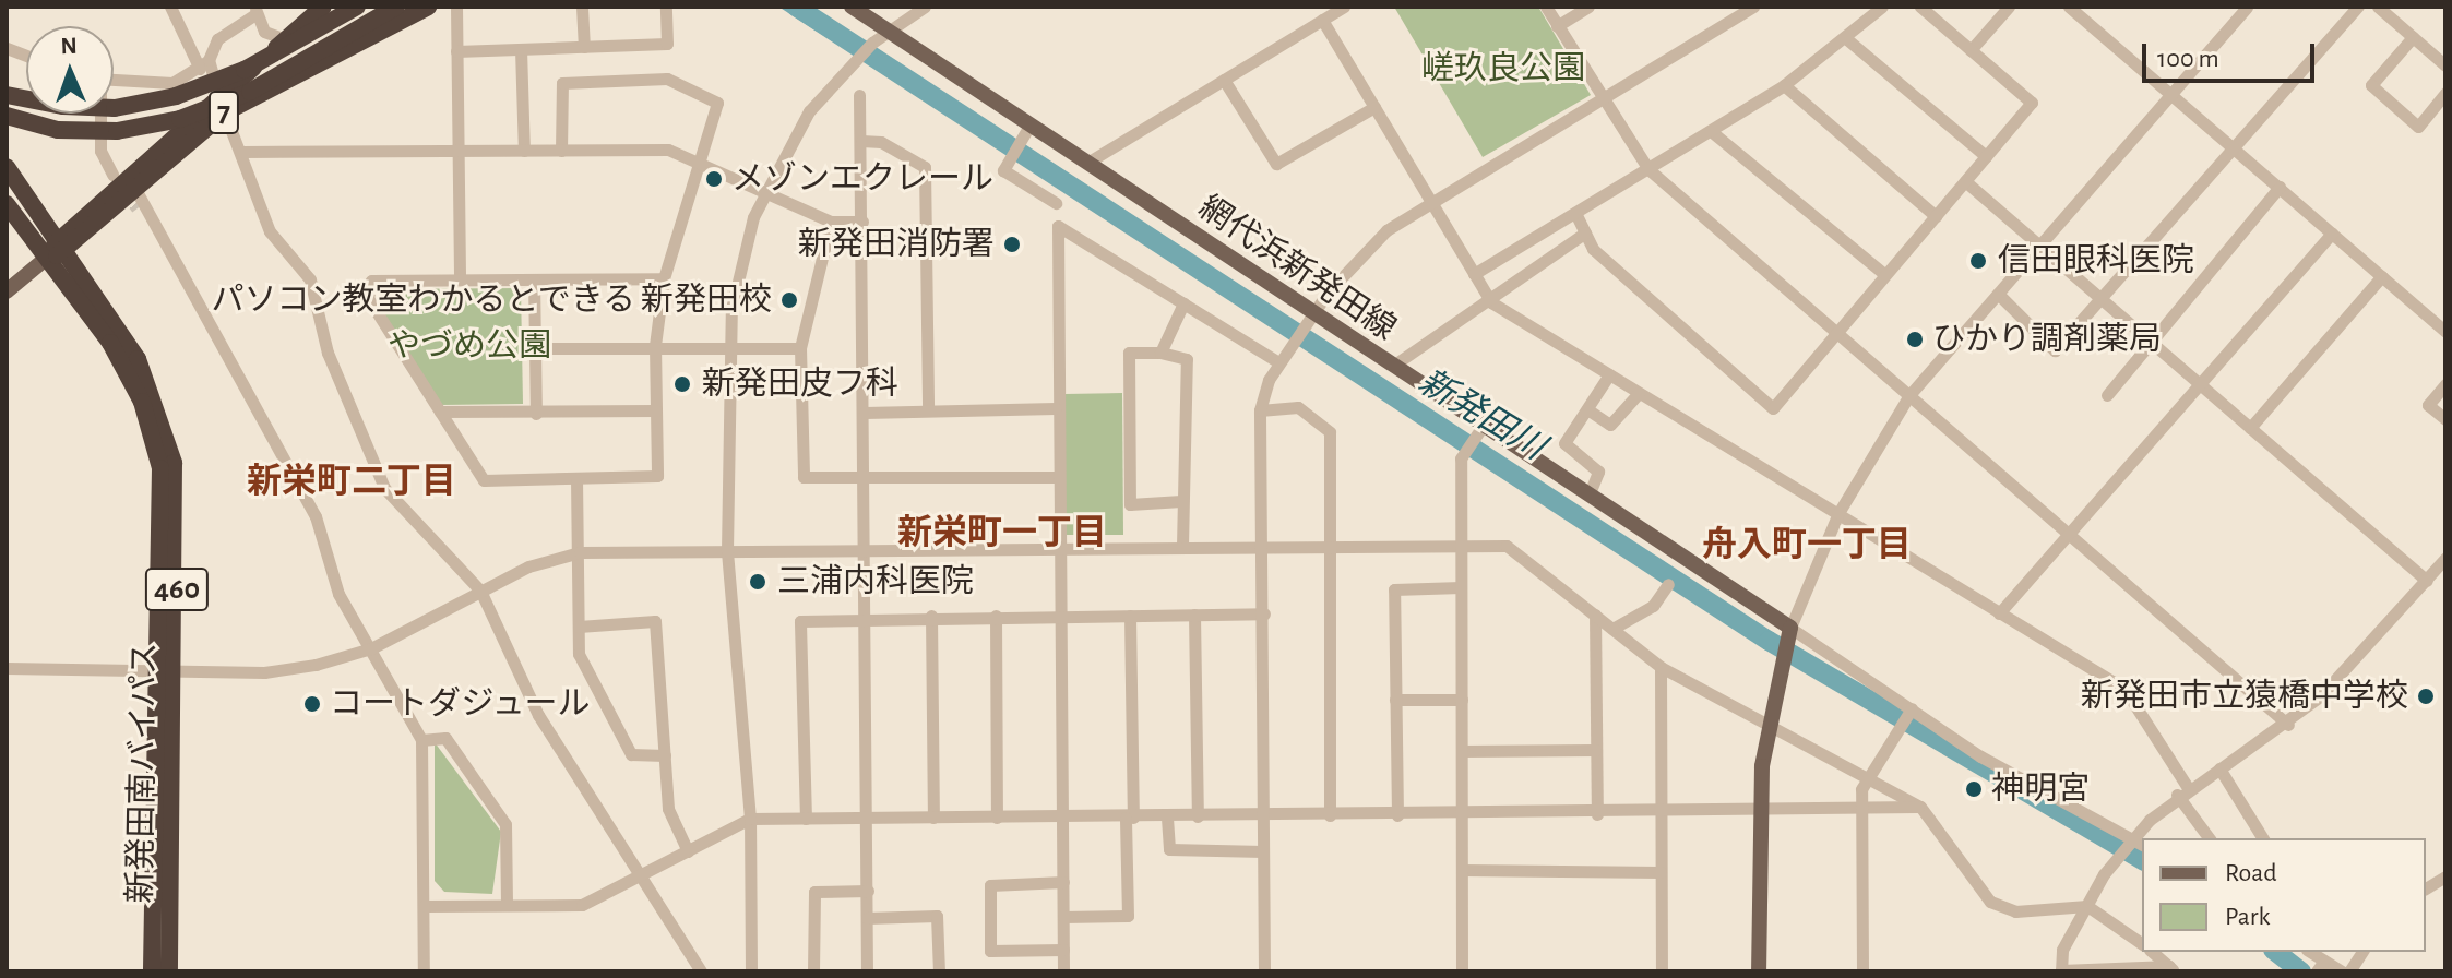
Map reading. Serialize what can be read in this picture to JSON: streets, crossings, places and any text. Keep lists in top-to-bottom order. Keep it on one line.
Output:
{"streets":{"highway":["7","460","新発田南バイパス"],"main road":["網代浜新発田線"]},"crossings":[["7","新発田南バイパス"]],"districts":["新栄町二丁目","新栄町一丁目","舟入町一丁目"],"water":["新発田川"],"parks":["嵯玖良公園","やづめ公園"],"places":["メゾンエクレール","新発田消防署","信田眼科医院","パソコン教室わかるとできる 新発田校","ひかり調剤薬局","新発田皮フ科","三浦内科医院","新発田市立猿橋中学校","コートダジュール","神明宮"],"legend":["Road","Park"],"scale_bar":"100 m","north":"top"}
